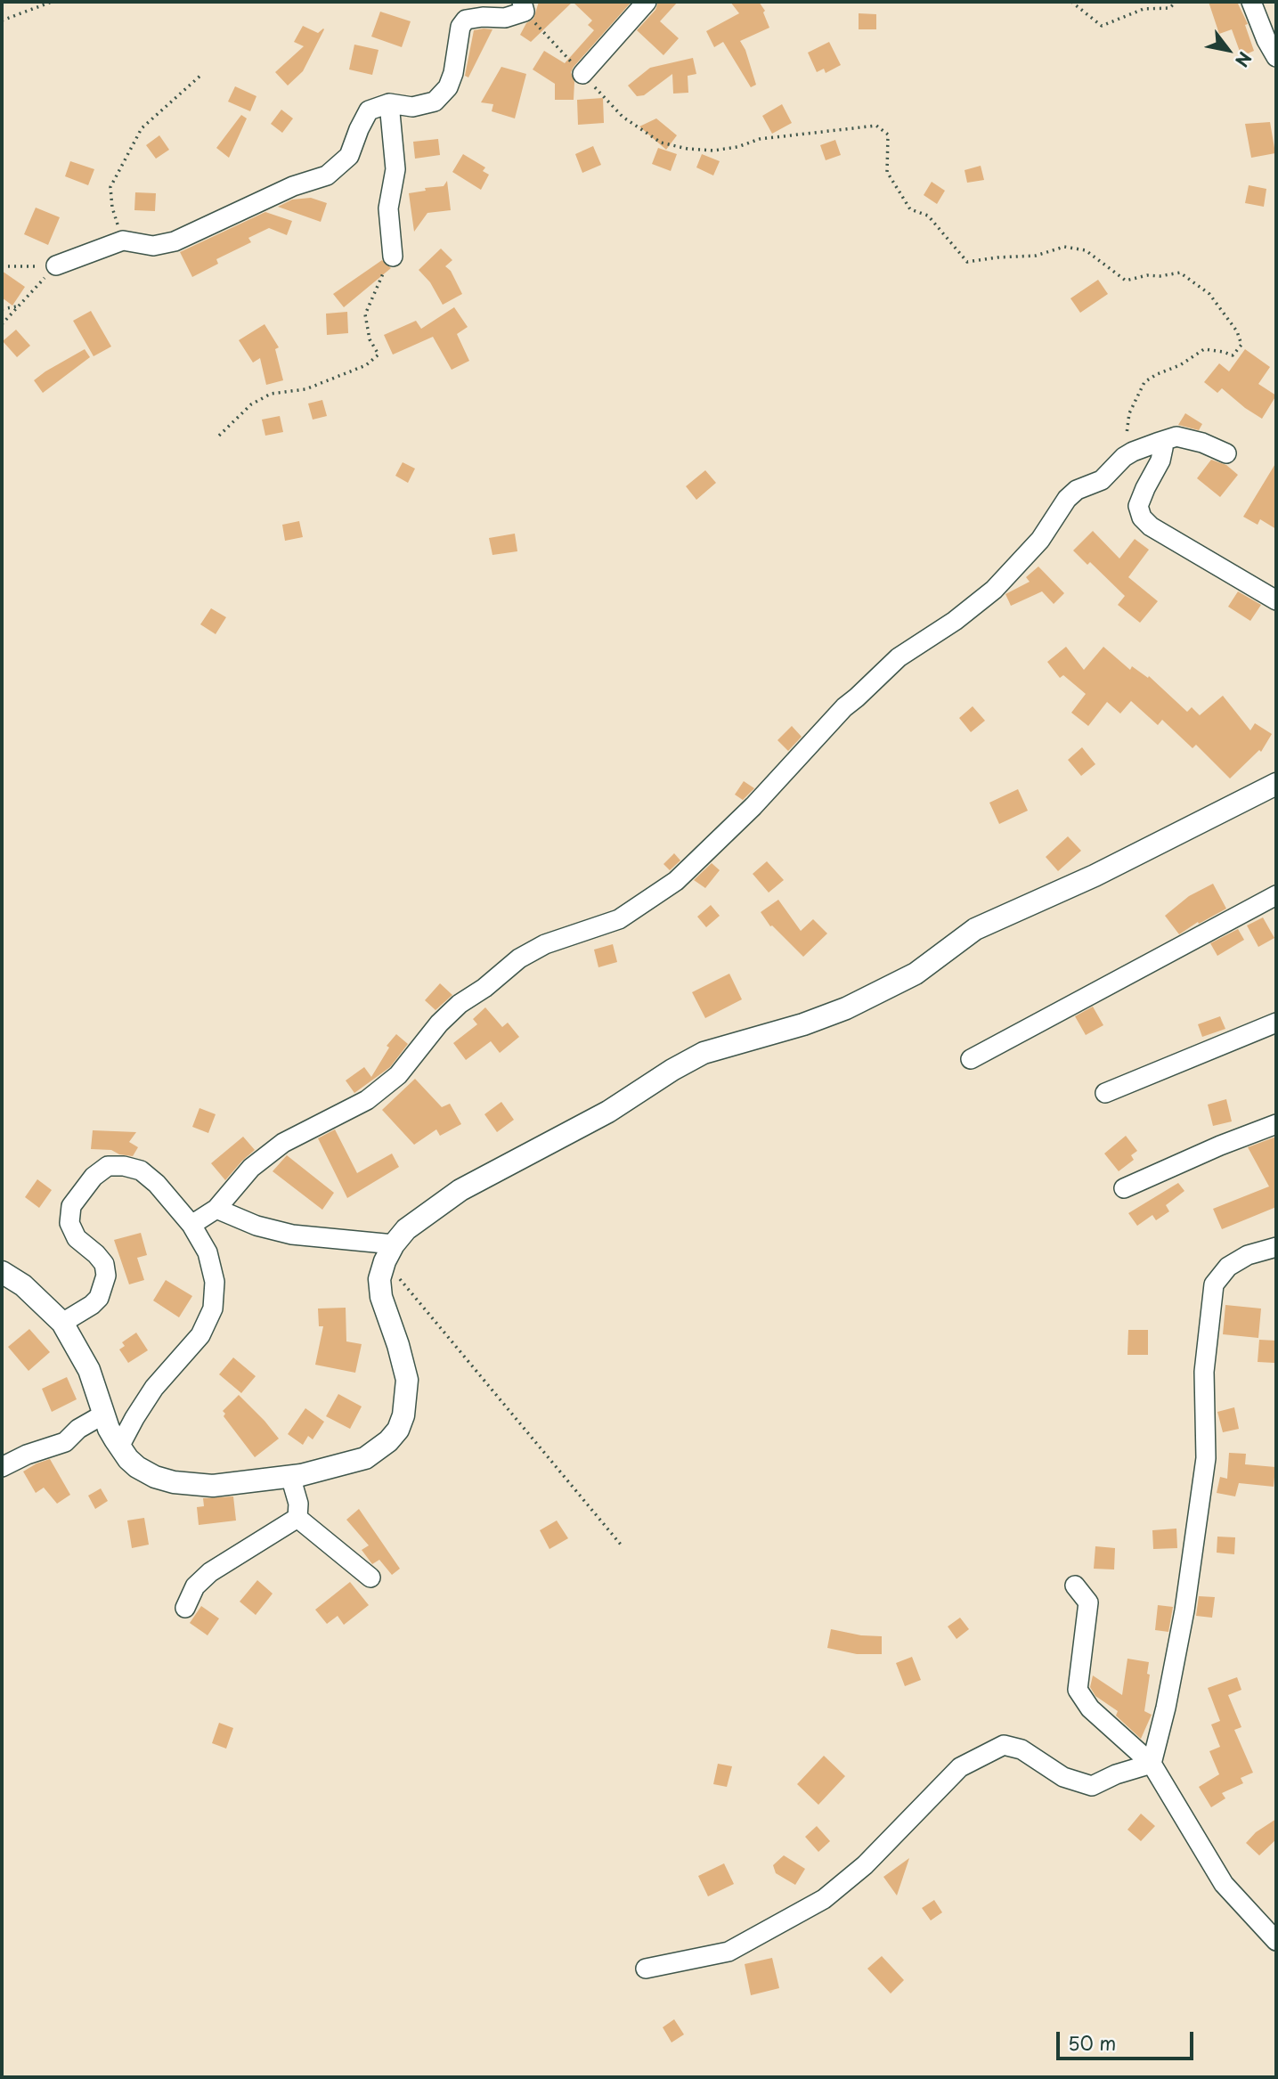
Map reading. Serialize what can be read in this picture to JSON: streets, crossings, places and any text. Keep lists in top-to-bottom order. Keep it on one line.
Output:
{"scale_bar":"50 m","north":"bottom right"}
